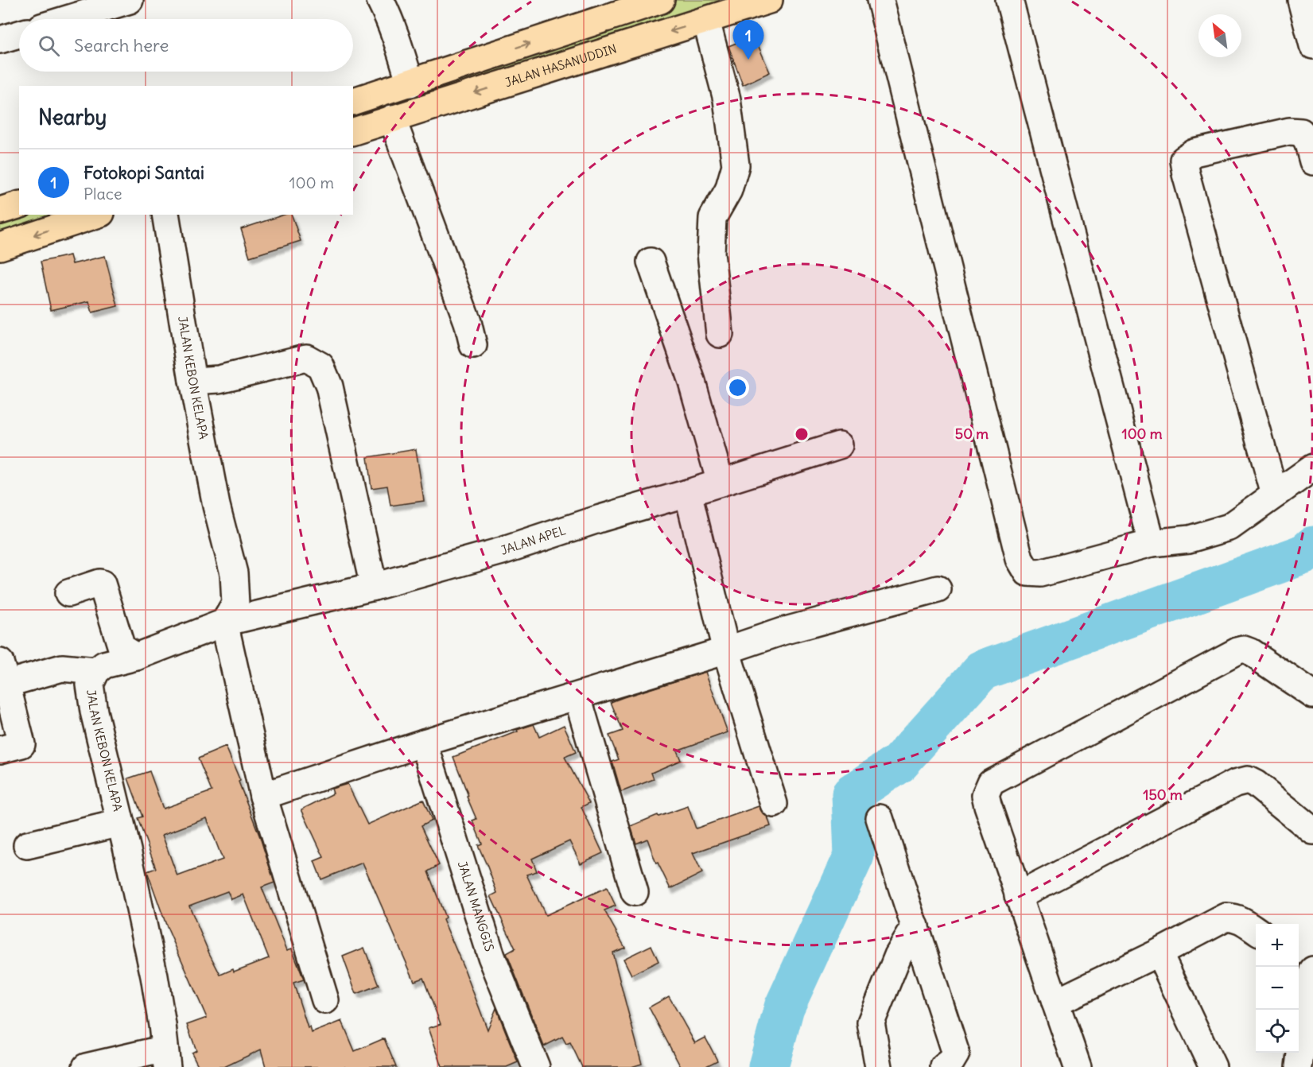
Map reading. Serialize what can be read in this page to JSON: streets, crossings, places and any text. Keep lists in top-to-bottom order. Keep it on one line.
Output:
{"streets":{"highway":["JALAN HASANUDDIN"],"street":["JALAN KEBON KELAPA","JALAN APEL","JALAN MANGGIS"]},"crossings":[["JALAN KEBON KELAPA","JALAN APEL"]],"north":"top left","page":{"search":"Search here","pins":"1","heading":"Nearby","list":[{"mark":"1","name":"Fotokopi Santai","note":"Place","value":"100 m"}],"map_buttons":["+","−"]},"rings":["50 m","100 m","150 m"]}
